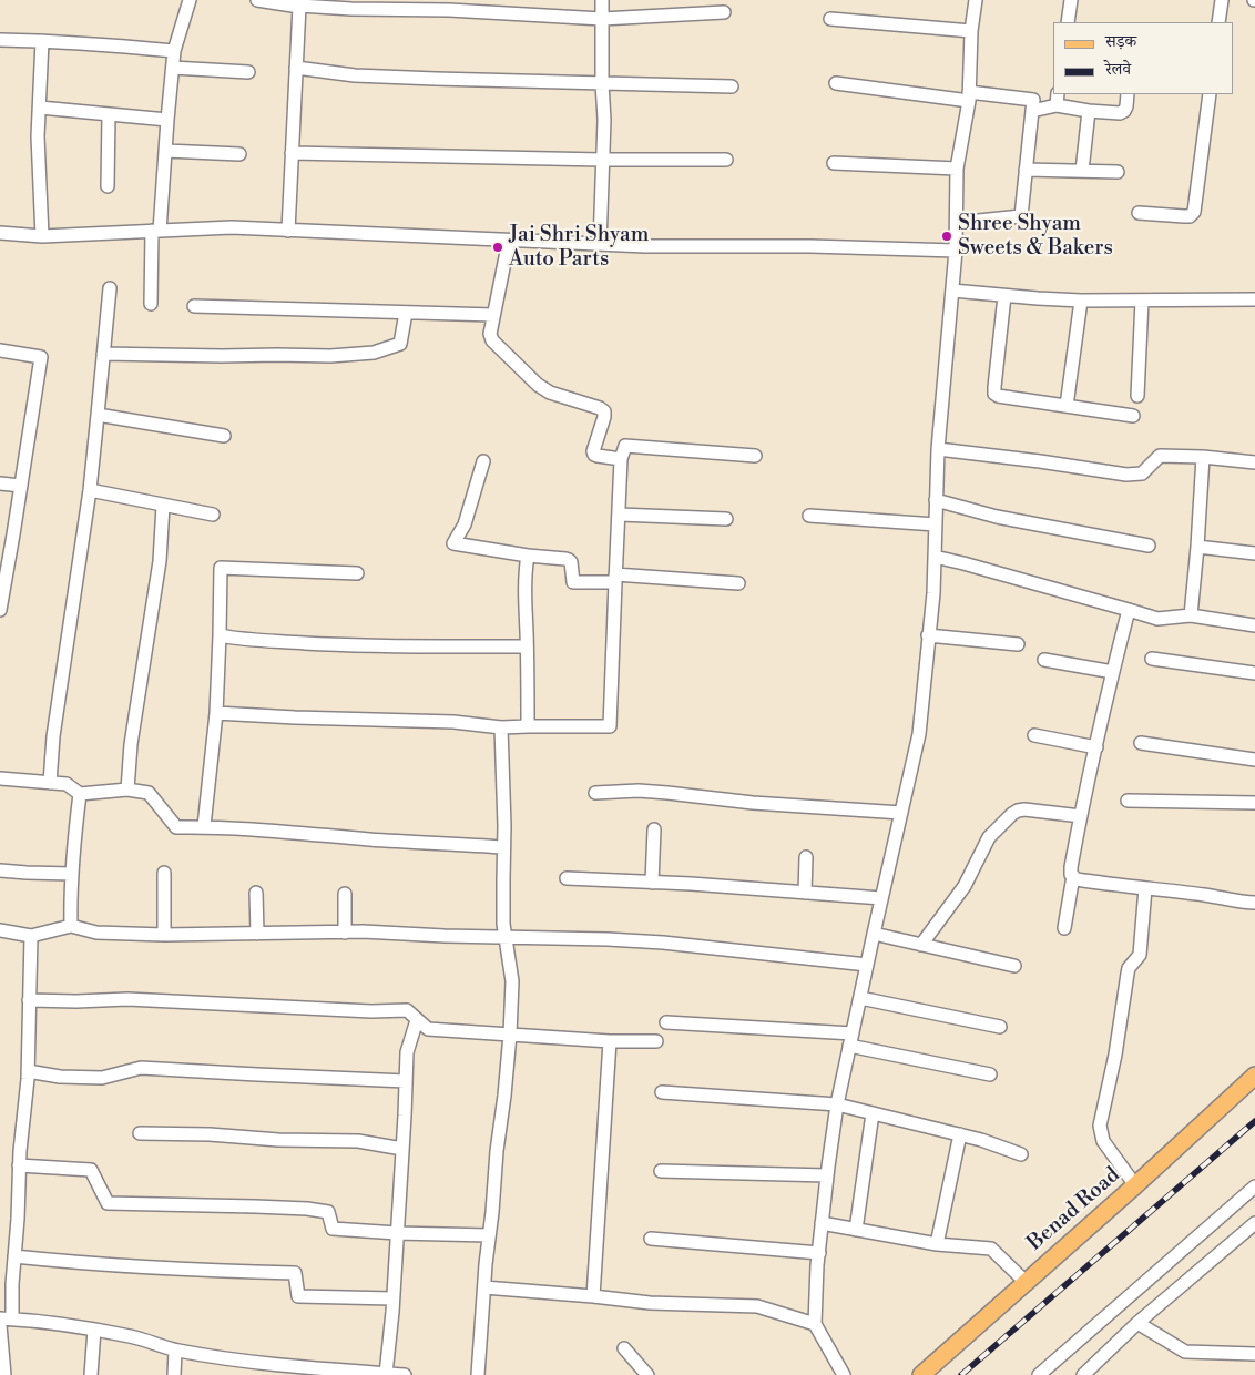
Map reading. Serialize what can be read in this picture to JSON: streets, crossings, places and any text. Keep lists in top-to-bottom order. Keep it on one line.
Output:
{"streets":{"main road":["Benad Road"]},"places":["Shree Shyam Sweets & Bakers","Jai Shri Shyam Auto Parts"],"legend":["सड़क","रेलवे"]}
